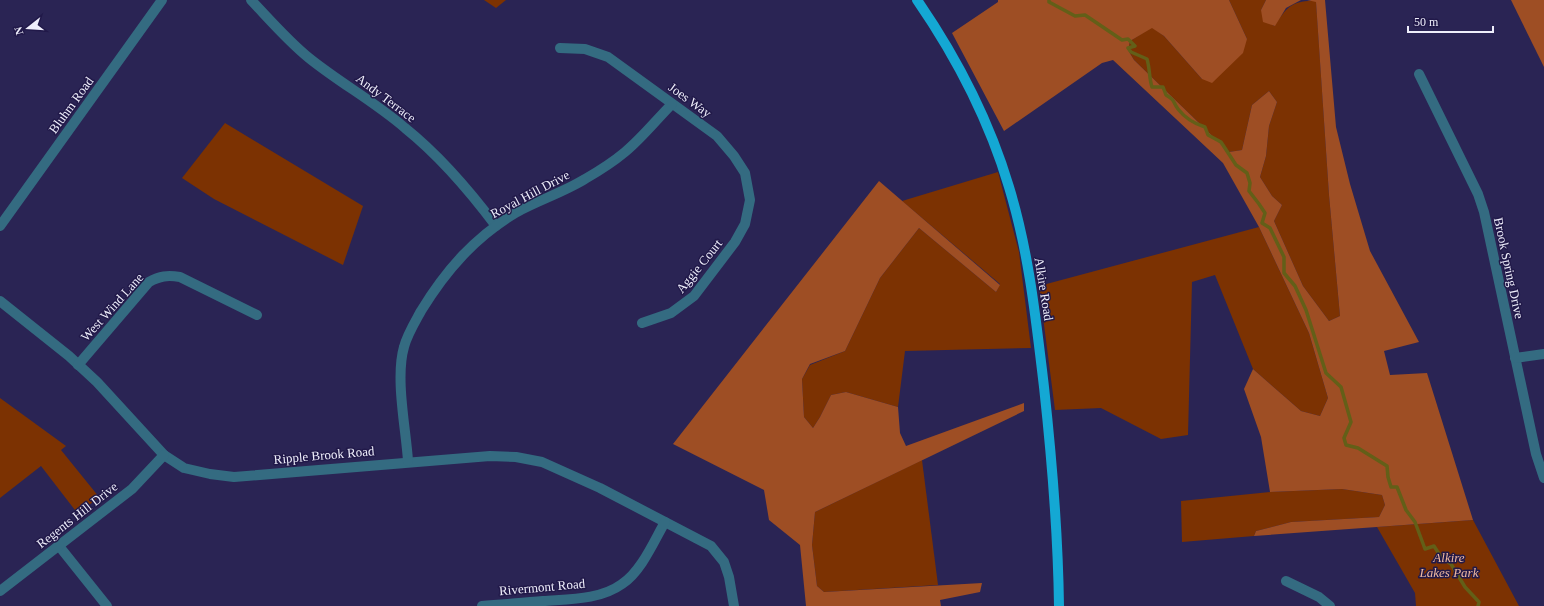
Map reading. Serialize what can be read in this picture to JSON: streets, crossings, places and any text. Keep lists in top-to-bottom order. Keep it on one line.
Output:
{"streets":{"main road":["Alkire Road"],"street":["Andy Terrace","Joes Way","Bluhm Road","Royal Hill Drive","Aggie Court","Brook Spring Drive","West Wind Lane","Ripple Brook Road","Regents Hill Drive","Rivermont Road"]},"crossings":[["Andy Terrace","Royal Hill Drive"],["Joes Way","Royal Hill Drive"],["Joes Way","Aggie Court"],["Royal Hill Drive","Ripple Brook Road"],["West Wind Lane","Ripple Brook Road"],["Ripple Brook Road","Regents Hill Drive"],["Ripple Brook Road","Rivermont Road"]],"parks":["Alkire Lakes Park"],"scale_bar":"50 m","north":"left"}
